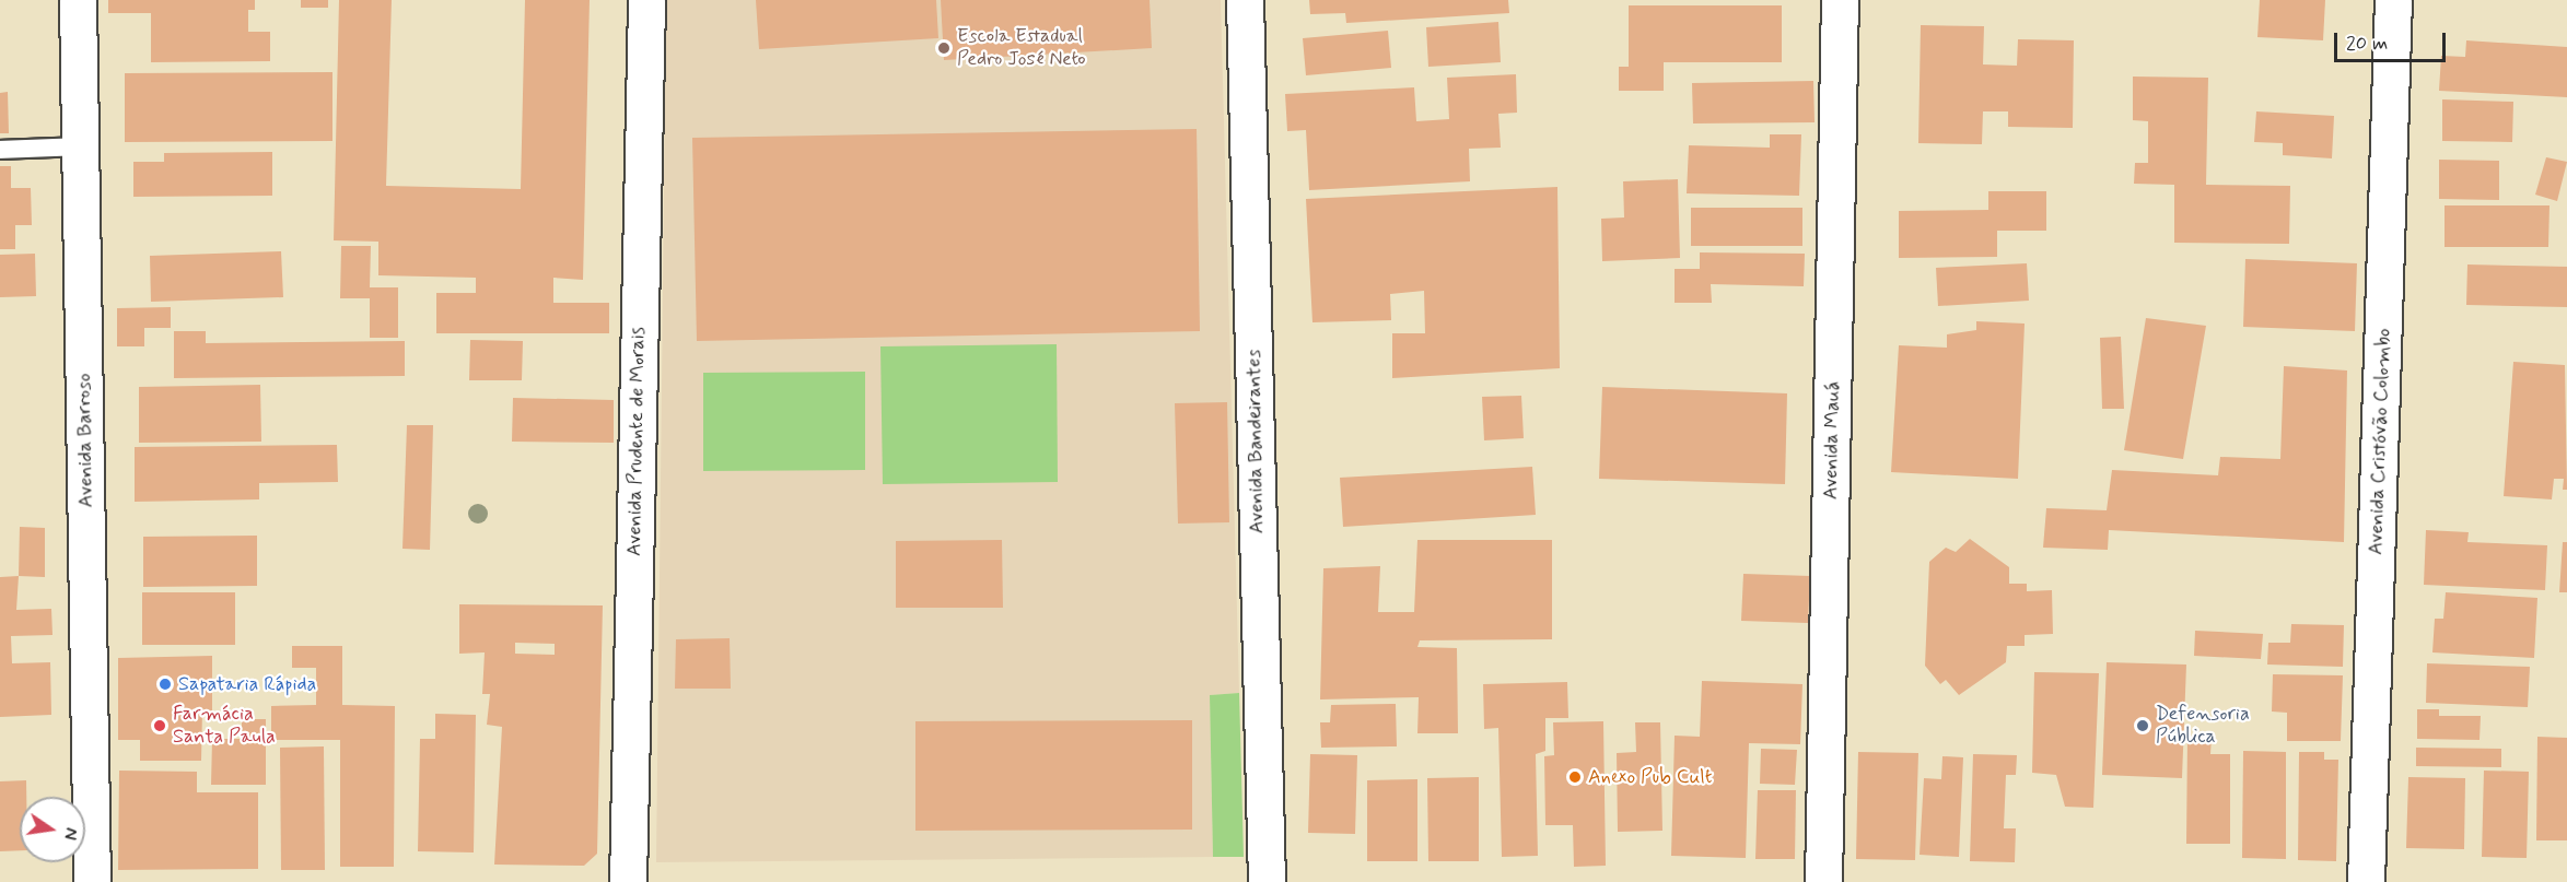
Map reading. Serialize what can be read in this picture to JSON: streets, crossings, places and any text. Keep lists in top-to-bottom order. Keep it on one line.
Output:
{"streets":{"street":["Avenida Barroso","Avenida Mauá","Avenida Prudente de Morais","Avenida Bandeirantes","Avenida Cristóvão Colombo"]},"places":["Escola Estadual Pedro José Neto","Sapataria Rápida","Farmácia Santa Paula","Defensoria Pública","Anexo Pub Cult"],"scale_bar":"20 m","north":"right"}
